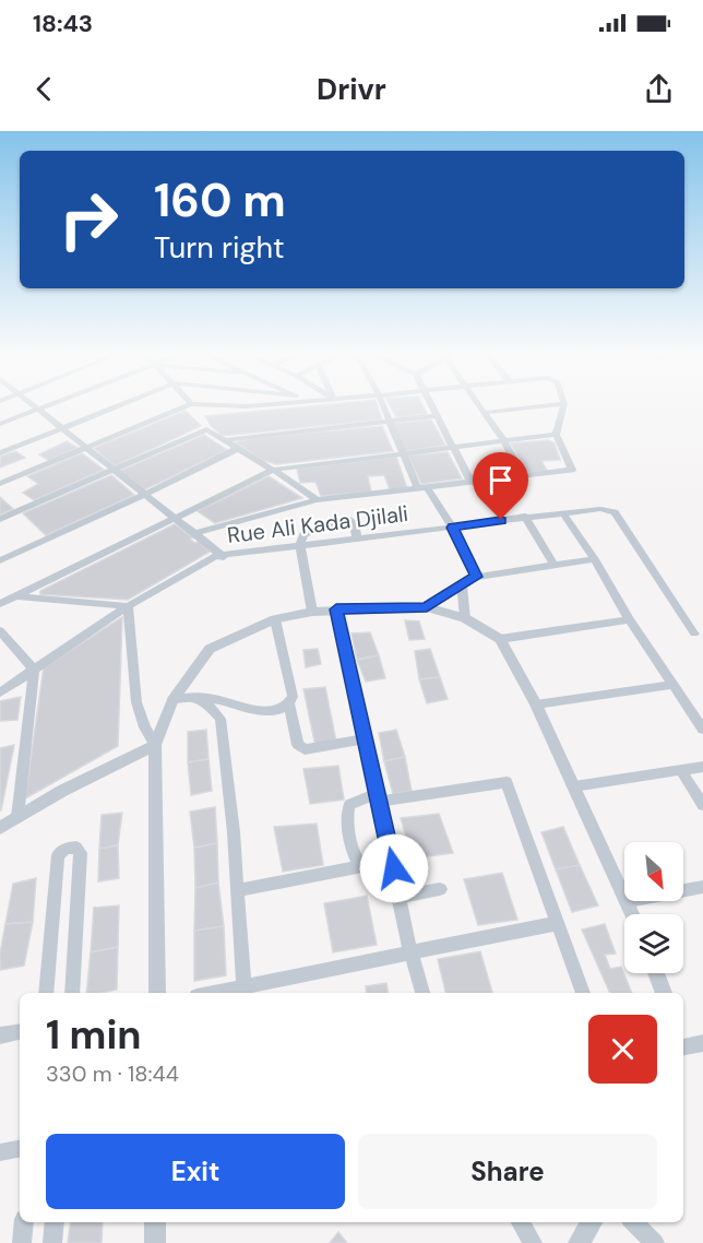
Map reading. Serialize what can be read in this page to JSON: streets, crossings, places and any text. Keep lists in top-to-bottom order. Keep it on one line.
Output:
{"streets":{"street":["Rue Ali Kada Djilali"]},"north":"bottom right","page":{"status":"18:43","header":"Drivr","turn":["160 m","Turn right"],"heading":["1 min","330 m · 18:44"],"buttons":["Exit","Share"]}}
